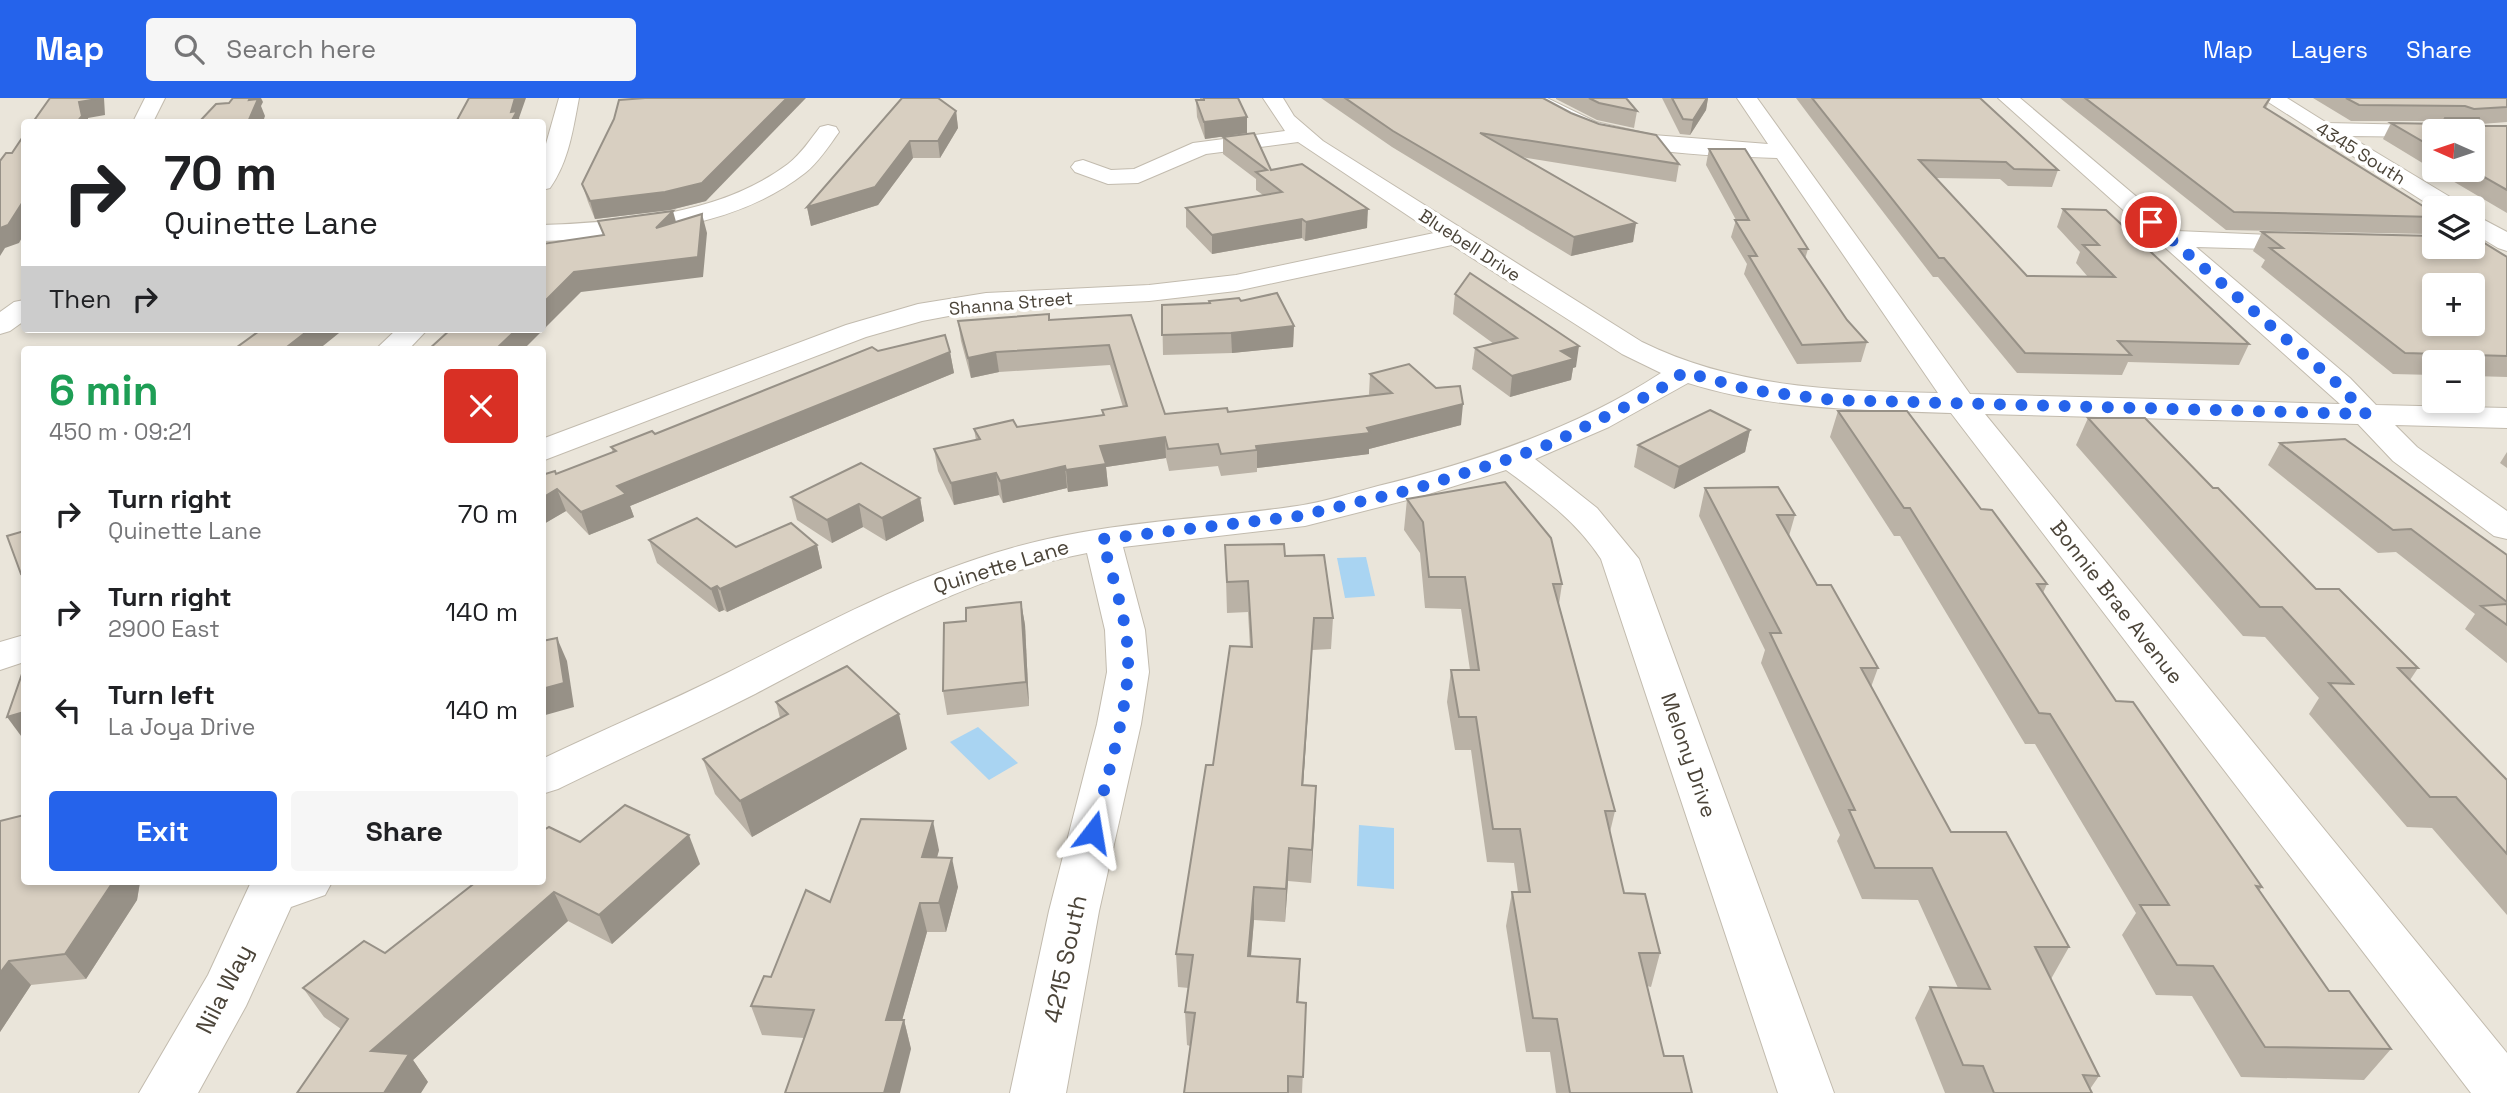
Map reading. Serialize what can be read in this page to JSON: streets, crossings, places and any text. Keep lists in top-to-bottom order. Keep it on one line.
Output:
{"streets":{"street":["4345 South","Bluebell Drive","Shanna Street","Quinette Lane","Bonnie Brae Avenue","Melony Drive","4215 South","Nila Way"]},"crossings":[["Bluebell Drive","Shanna Street"],["Bluebell Drive","Quinette Lane"],["Bluebell Drive","Bonnie Brae Avenue"],["Quinette Lane","Melony Drive"],["Quinette Lane","4215 South"]],"north":"left","page":{"header":"Map","search":"Search here","nav":["Map","Layers","Share"],"map_buttons":["+","−"],"turn":["70 m","Quinette Lane"],"then":"Then","heading":["6 min","450 m · 09:21"],"list":[{"name":"Turn right","note":"Quinette Lane","value":"70 m"},{"name":"Turn right","note":"2900 East","value":"140 m"},{"name":"Turn left","note":"La Joya Drive","value":"140 m"}],"buttons":["Exit","Share"]}}
